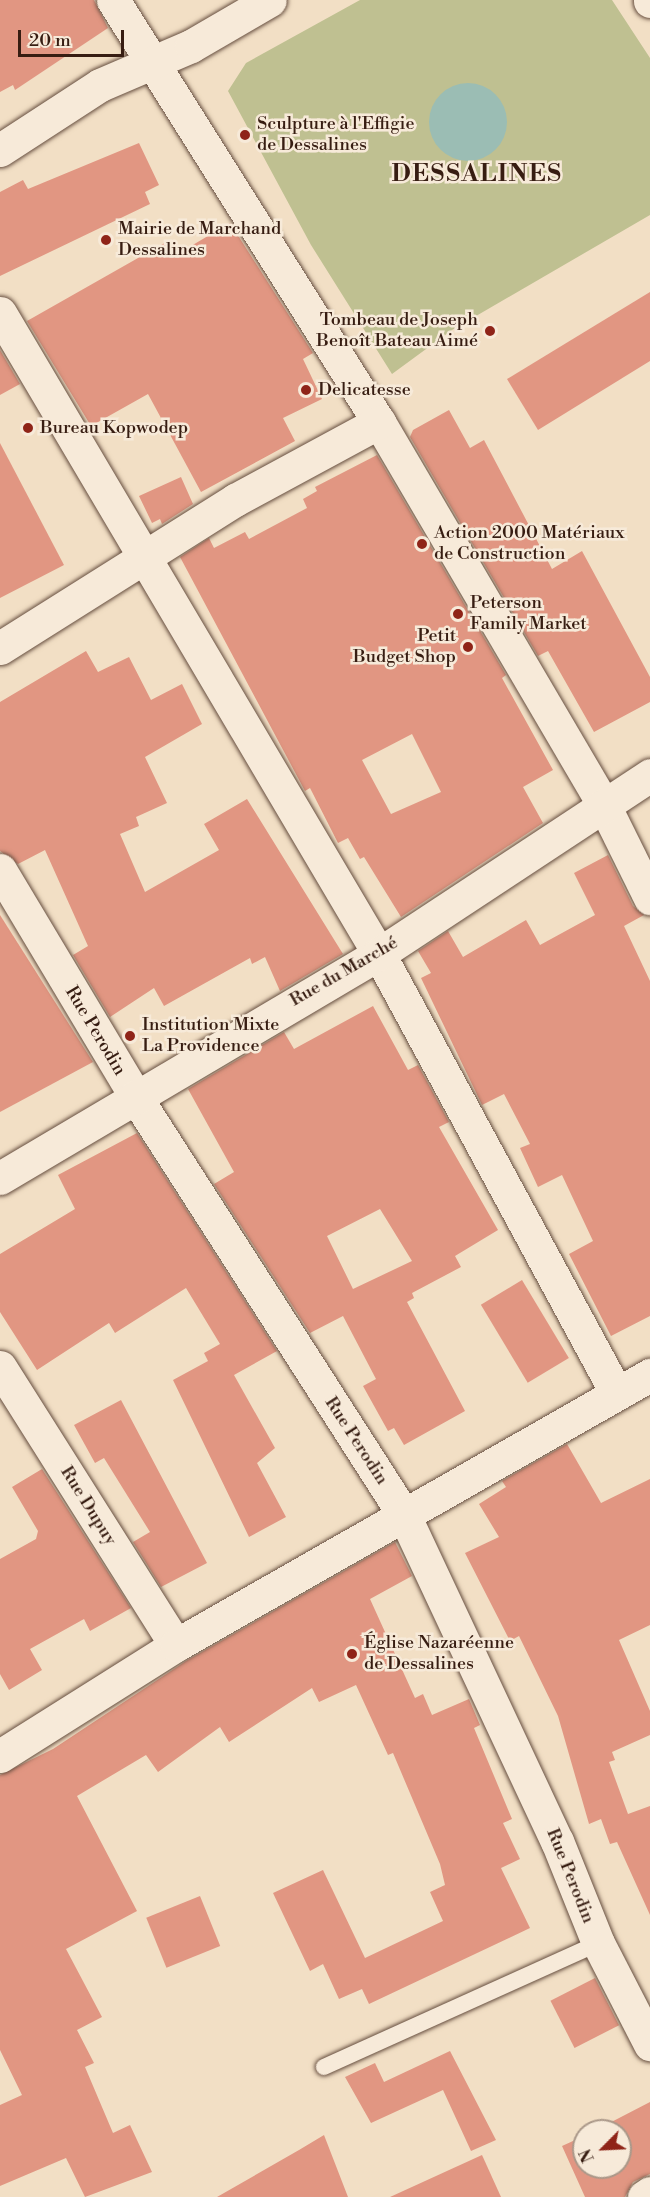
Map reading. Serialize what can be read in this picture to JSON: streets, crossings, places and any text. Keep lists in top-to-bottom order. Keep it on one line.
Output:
{"streets":{"street":["Rue du Marché","Rue Perodin","Rue Dupuy"]},"crossings":[["Rue du Marché","Rue Perodin"]],"districts":["DESSALINES"],"places":["Sculpture à l'Effigie de Dessalines","Mairie de Marchand Dessalines","Tombeau de Joseph Benoît Bateau Aimé","Delicatesse","Bureau Kopwodep","Action 2000 Matériaux de Construction","Peterson Family Market","Petit Budget Shop","Institution Mixte La Providence","Église Nazaréenne de Dessalines"],"scale_bar":"20 m","north":"bottom left"}
